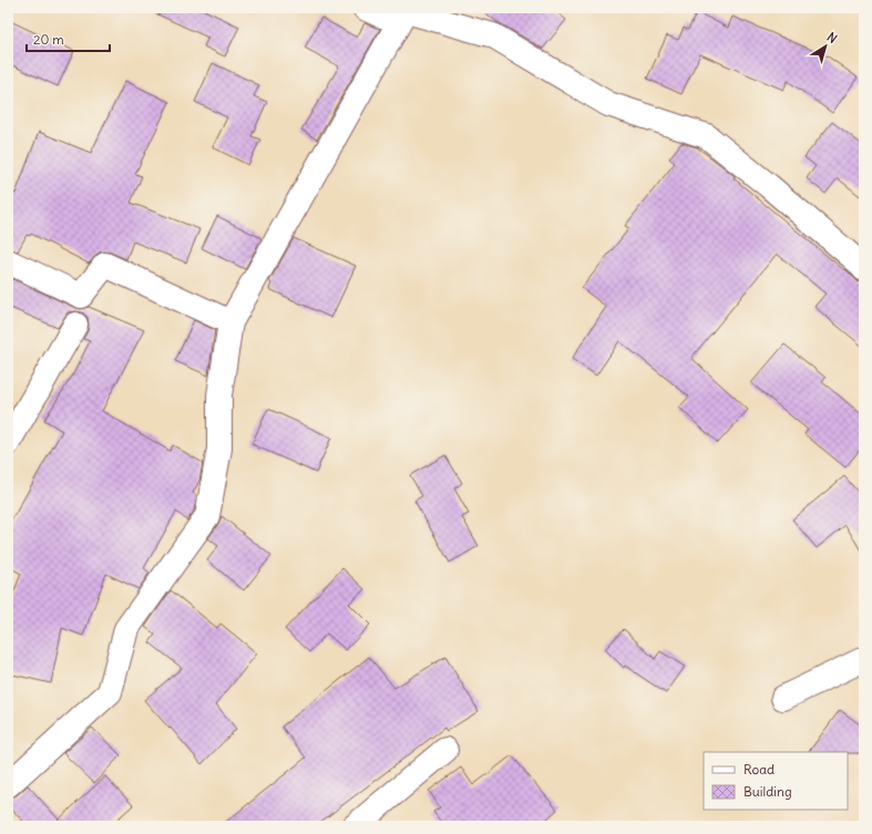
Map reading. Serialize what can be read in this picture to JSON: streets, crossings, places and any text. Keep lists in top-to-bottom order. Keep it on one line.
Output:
{"legend":["Road","Building"],"scale_bar":"20 m","north":"top right"}
